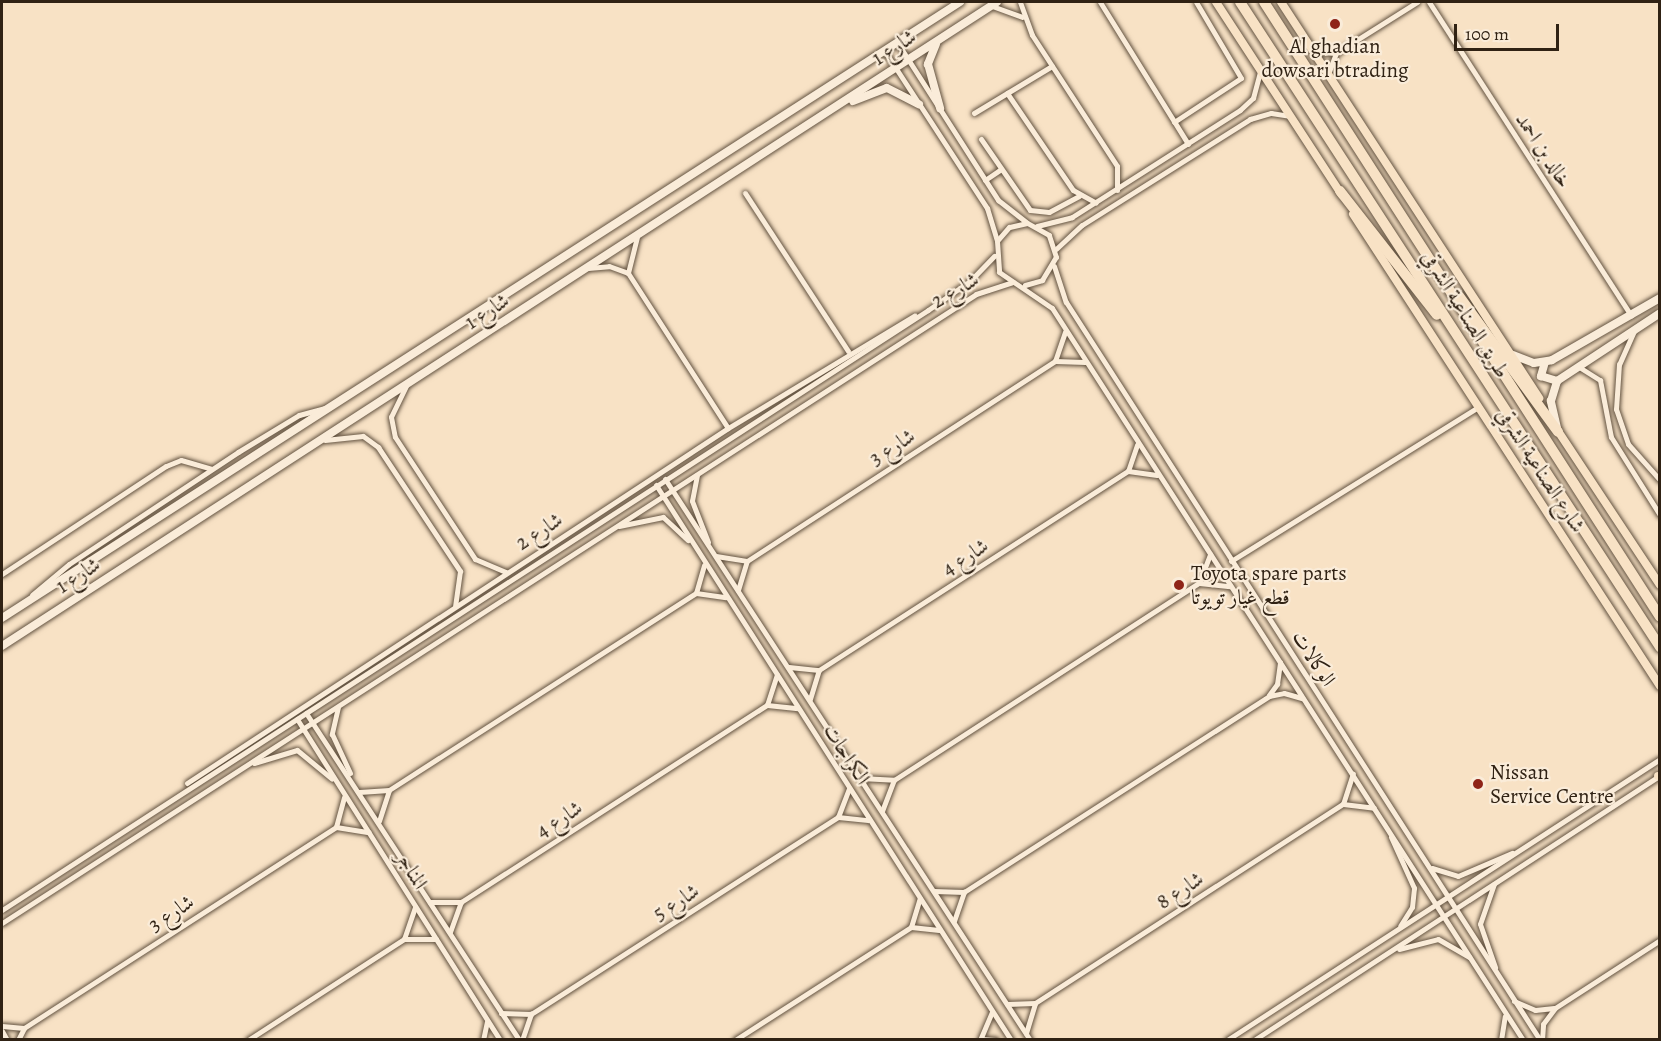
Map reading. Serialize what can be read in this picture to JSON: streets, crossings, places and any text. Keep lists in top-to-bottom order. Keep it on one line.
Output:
{"streets":{"highway":["طريق الصناعية الشرقي"],"main road":["شارع الصناعية الشرقي"],"street":["شارع 1","خالد بن احمد","شارع 2","شارع 3","شارع 4","الوكالات","الكراجات","المناجر","شارع 8","شارع 5"]},"crossings":[["شارع 2","الوكالات"],["شارع 2","الكراجات"],["شارع 2","المناجر"]],"places":["Al ghadian dowsari btrading","Toyota spare parts قطع غيار تويوتا","Nissan Service Centre"],"scale_bar":"100 m"}
